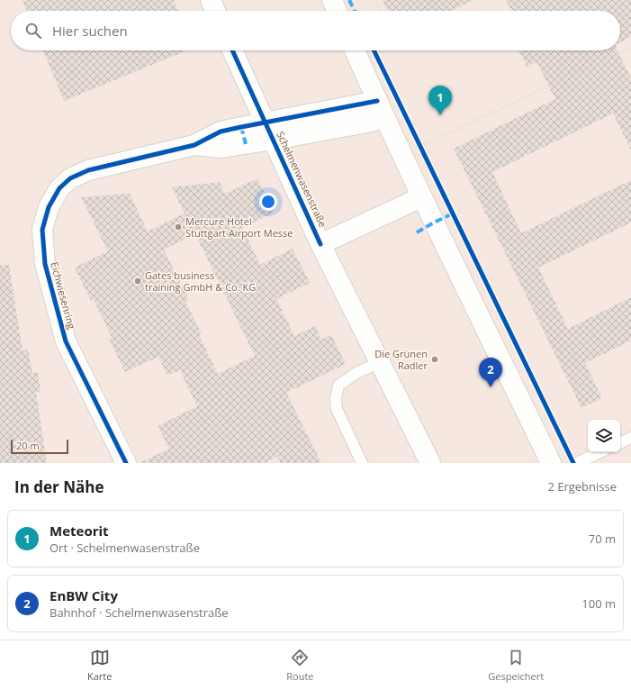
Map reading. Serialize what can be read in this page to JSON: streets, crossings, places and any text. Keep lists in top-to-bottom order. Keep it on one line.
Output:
{"streets":{"street":["Schelmenwasenstraße","Eichwiesenring"]},"crossings":[["Schelmenwasenstraße","Eichwiesenring"]],"places":["Mercure Hotel Stuttgart Airport Messe","Gates business training GmbH & Co. KG","Die Grünen Radler"],"scale_bar":"20 m","page":{"search":"Hier suchen","pins":["1","2"],"scale":"20 m","heading":["In der Nähe","2 Ergebnisse"],"list":[{"mark":"1","name":"Meteorit","note":"Ort · Schelmenwasenstraße","value":"70 m"},{"mark":"2","name":"EnBW City","note":"Bahnhof · Schelmenwasenstraße","value":"100 m"}],"nav":["Karte","Route","Gespeichert"]}}
